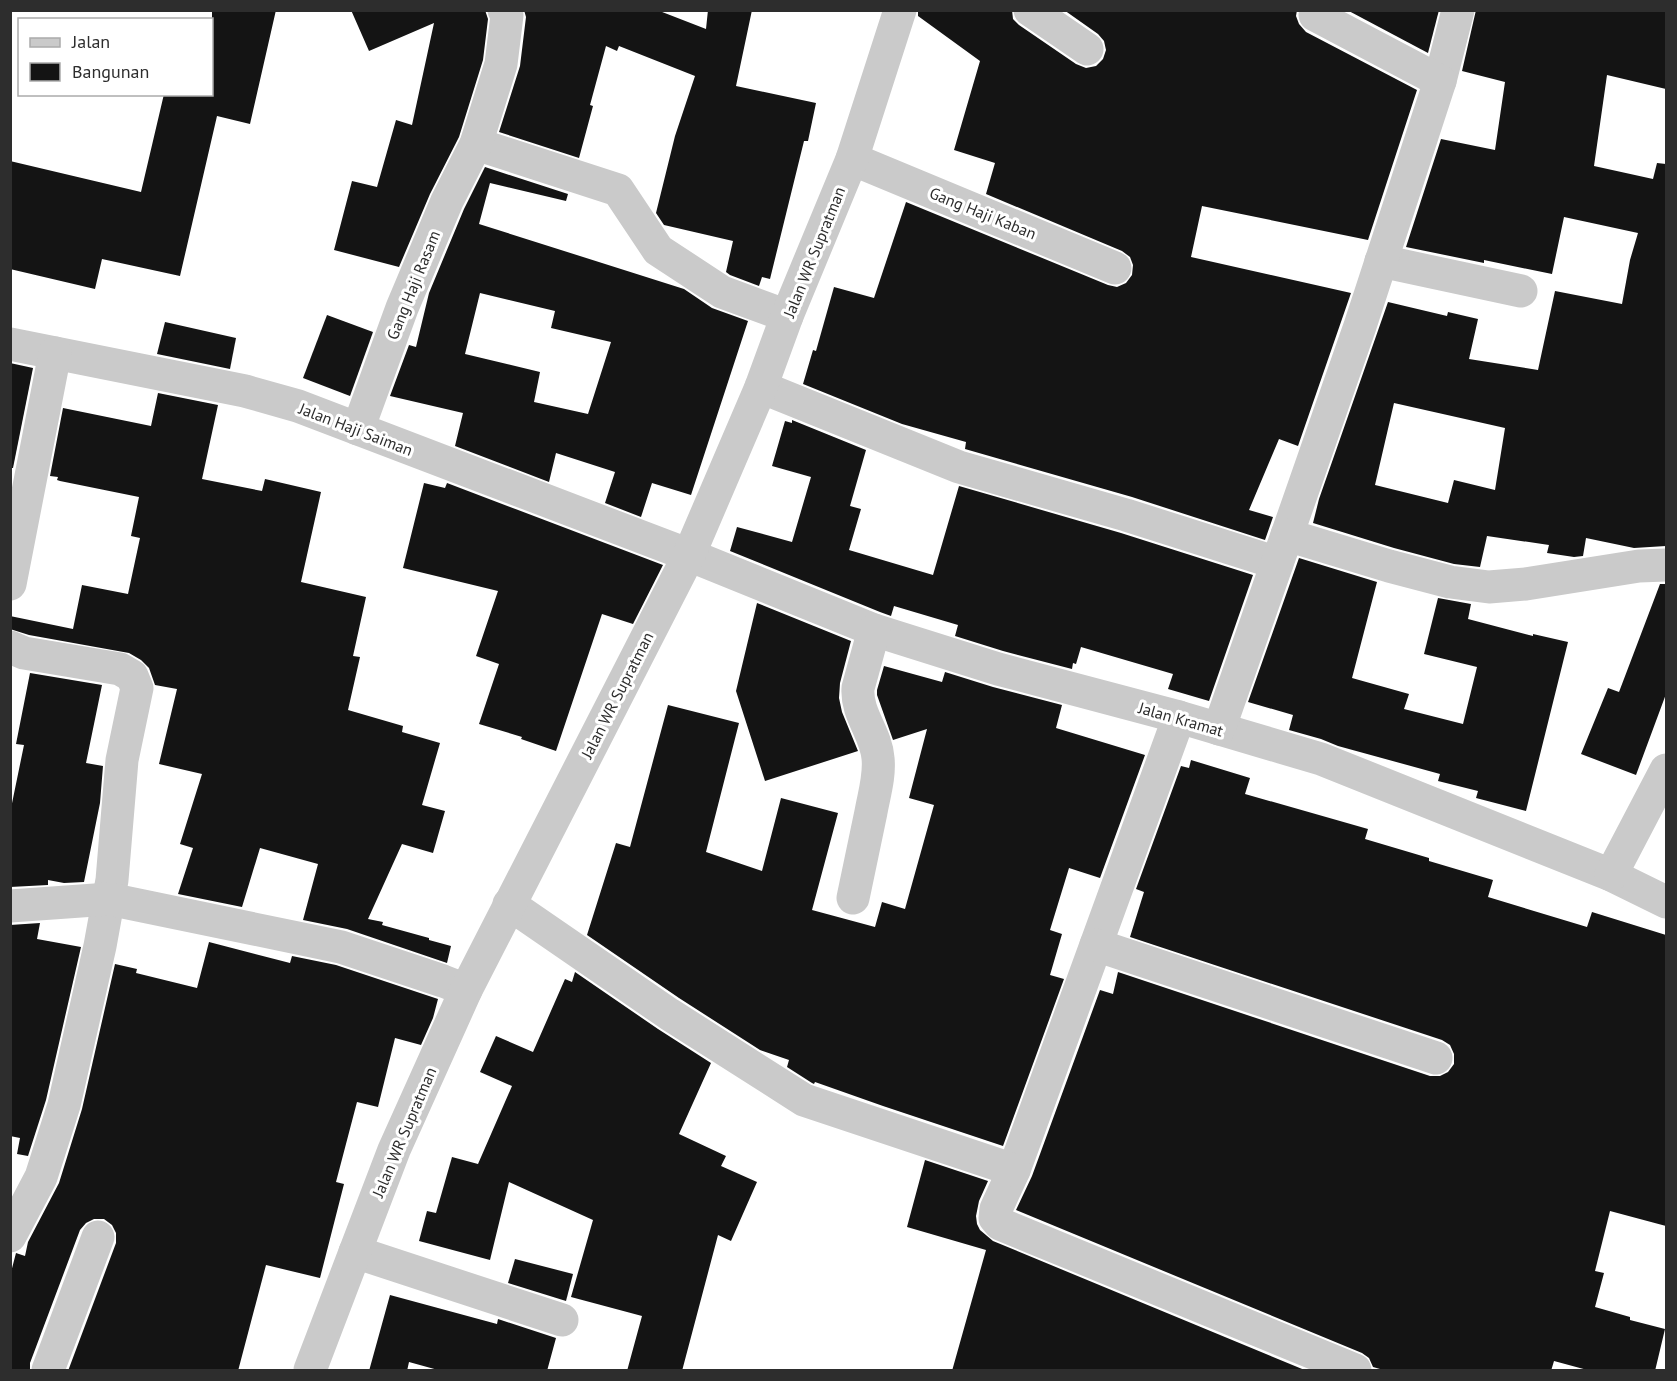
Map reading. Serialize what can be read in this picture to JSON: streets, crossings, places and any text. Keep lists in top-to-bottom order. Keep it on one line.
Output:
{"streets":{"street":["Gang Haji Kaban","Jalan WR Supratman","Gang Haji Rasam","Jalan Haji Saiman","Jalan Kramat"]},"crossings":[["Gang Haji Kaban","Jalan WR Supratman"],["Jalan WR Supratman","Jalan Haji Saiman"],["Jalan WR Supratman","Jalan Kramat"],["Gang Haji Rasam","Jalan Haji Saiman"],["Jalan Haji Saiman","Jalan Kramat"]],"legend":["Jalan","Bangunan"]}
